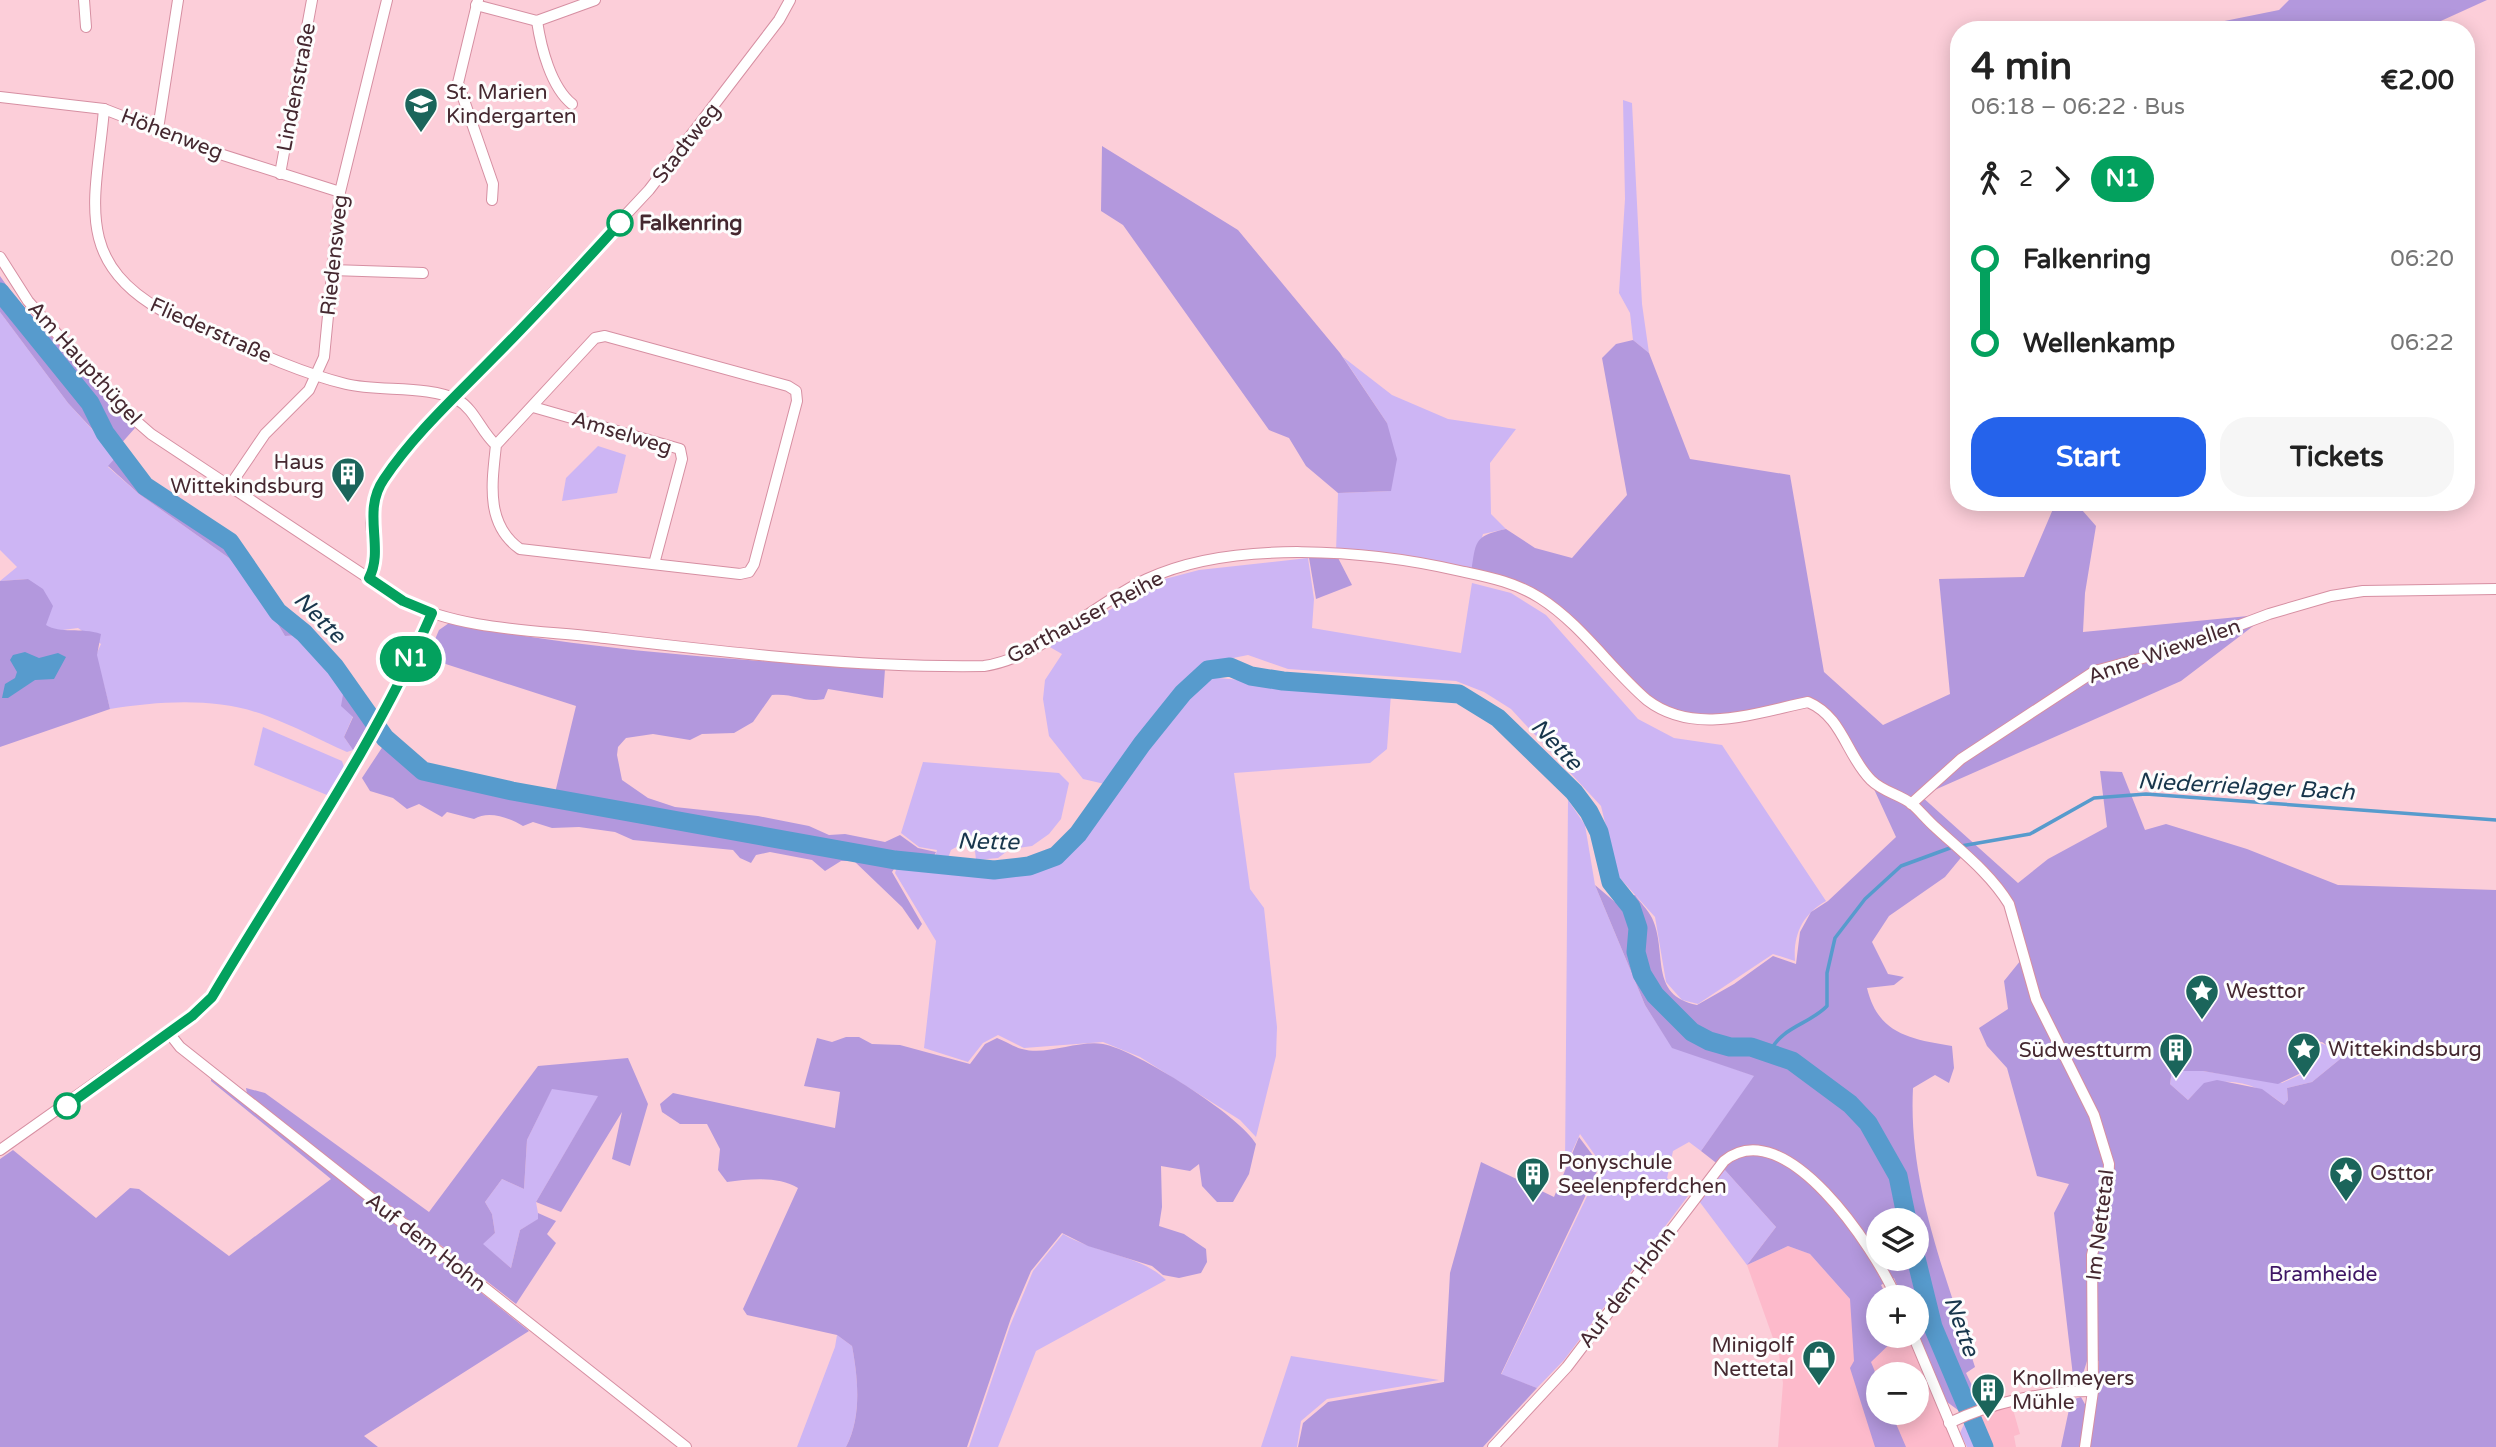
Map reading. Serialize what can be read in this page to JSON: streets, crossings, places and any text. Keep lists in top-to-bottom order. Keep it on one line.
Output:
{"streets":{"street":["Lindenstraße","Höhenweg","Stadtweg","Riedensweg","Fliederstraße","Am Haupthügel","Amselweg","Garthauser Reihe","Anne Wiewellen","Im Nettetal","Auf dem Hohn"]},"crossings":[["Lindenstraße","Höhenweg"],["Höhenweg","Riedensweg"],["Höhenweg","Fliederstraße"],["Stadtweg","Fliederstraße"],["Stadtweg","Am Haupthügel"],["Riedensweg","Fliederstraße"],["Riedensweg","Am Haupthügel"],["Am Haupthügel","Garthauser Reihe"],["Garthauser Reihe","Anne Wiewellen"],["Garthauser Reihe","Im Nettetal"]],"water":["Nette","Niederrielager Bach"],"parks":["Bramheide"],"places":{"school or university":["St. Marien Kindergarten"],"other":["Falkenring"],"building":["Haus Wittekindsburg","Südwestturm","Ponyschule Seelenpferdchen","Knollmeyers Mühle"],"place":["Westtor","Wittekindsburg","Osttor"],"shop":["Minigolf Nettetal"]},"lines":["bus line N1"],"page":{"on_map":"N1","heading":["4 min","06:18 – 06:22 · Bus","€2.00"],"legs":["2","N1"],"list":[{"name":"Falkenring","value":"06:20"},{"name":"Wellenkamp","value":"06:22"}],"buttons":["Start","Tickets"],"map_buttons":["+","−"]}}
